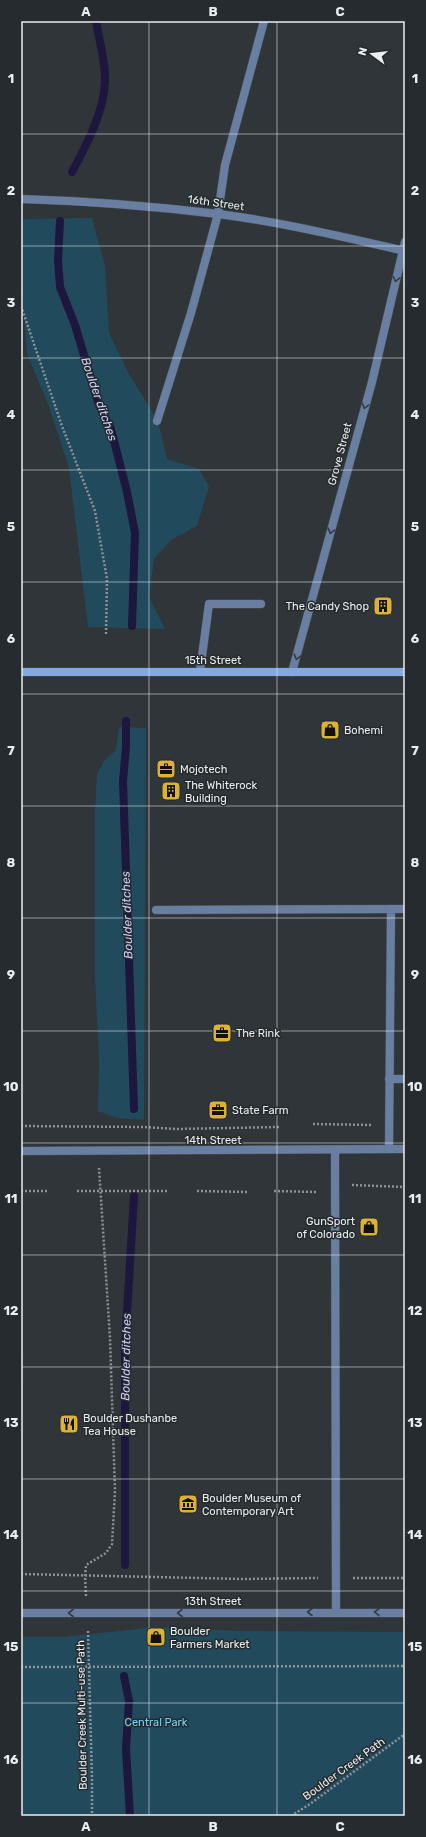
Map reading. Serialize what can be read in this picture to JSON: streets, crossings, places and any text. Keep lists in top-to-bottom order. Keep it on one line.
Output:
{"streets":{"street":["16th Street","Grove Street","15th Street","14th Street","13th Street"],"path":["Boulder Creek Multi-use Path","Boulder Creek Path"]},"crossings":[["16th Street","Grove Street"],["Grove Street","15th Street"],["13th Street","Boulder Creek Multi-use Path"]],"one_way":["Grove Street","13th Street"],"water":["Boulder ditches"],"parks":["Central Park"],"places":{"building":["The Candy Shop","The Whiterock Building"],"shop":["Bohemi","GunSport of Colorado","Boulder Farmers Market"],"office":["Mojotech","The Rink","State Farm"],"restaurant":["Boulder Dushanbe Tea House"],"museum":["Boulder Museum of Contemporary Art"]},"north":"left","grid":{"columns":["A","B","C"],"rows":["1","2","3","4","5","6","7","8","9","10","11","12","13","14","15","16"]}}
